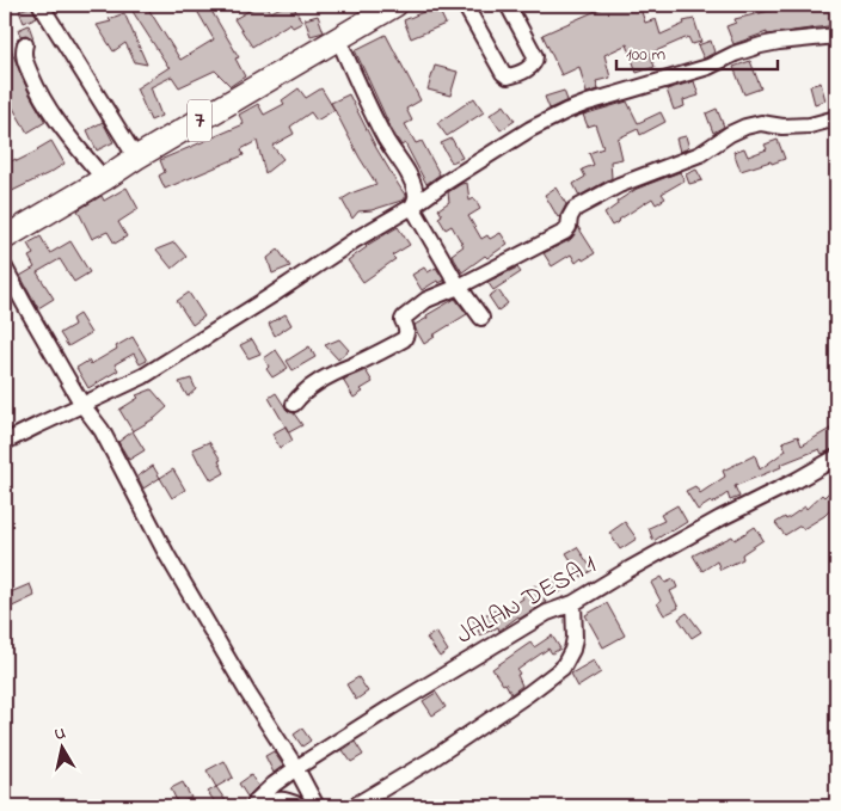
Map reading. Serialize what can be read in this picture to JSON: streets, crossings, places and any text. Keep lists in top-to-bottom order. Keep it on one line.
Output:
{"streets":{"highway":["7"],"street":["JALAN DESA 1"]},"scale_bar":"100 m","north":"top"}
